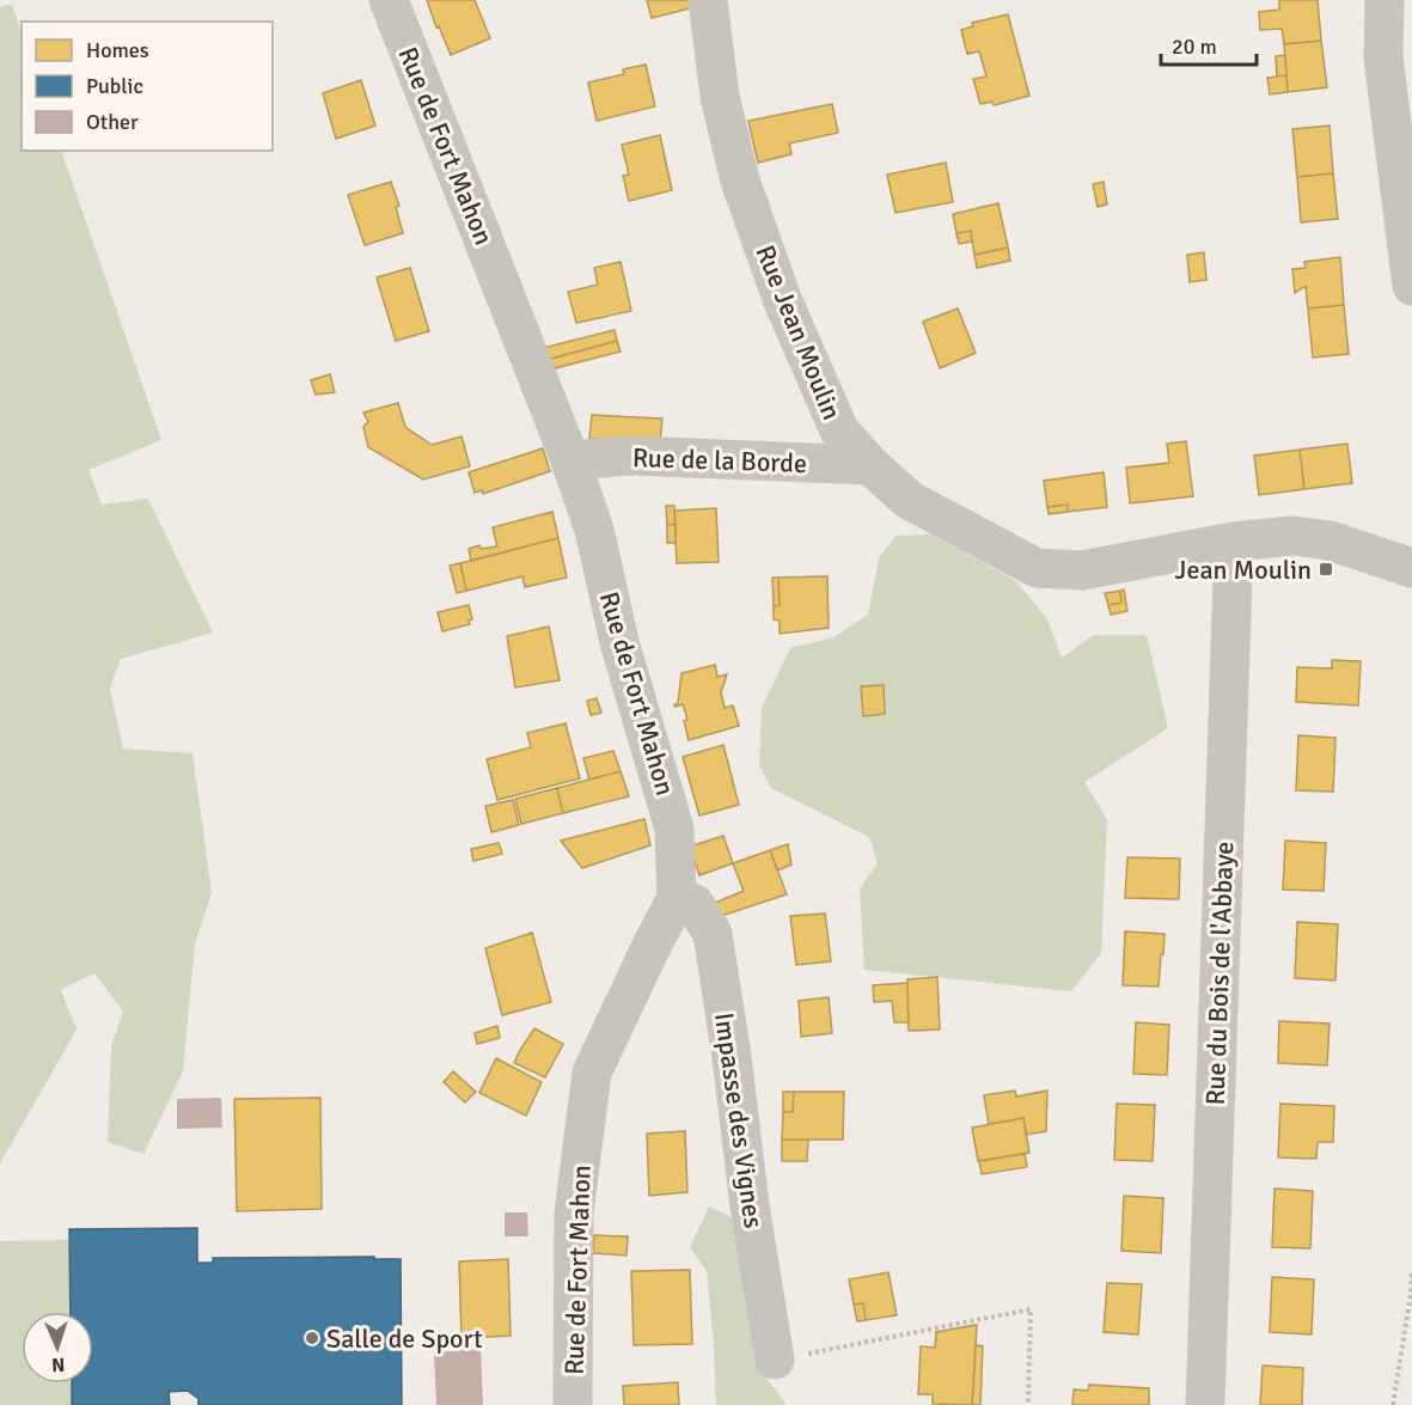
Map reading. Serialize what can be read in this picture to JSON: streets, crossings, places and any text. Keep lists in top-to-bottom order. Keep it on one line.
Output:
{"streets":{"street":["Rue de Fort Mahon","Rue Jean Moulin","Rue de la Borde","Rue du Bois de l'Abbaye","Impasse des Vignes"]},"crossings":[["Rue de Fort Mahon","Rue de la Borde"],["Rue de Fort Mahon","Impasse des Vignes"],["Rue Jean Moulin","Rue de la Borde"],["Rue Jean Moulin","Rue du Bois de l'Abbaye"]],"places":{"transit":["Jean Moulin"],"other":["Salle de Sport"]},"legend":["Homes","Public","Other"],"scale_bar":"20 m","north":"bottom"}
